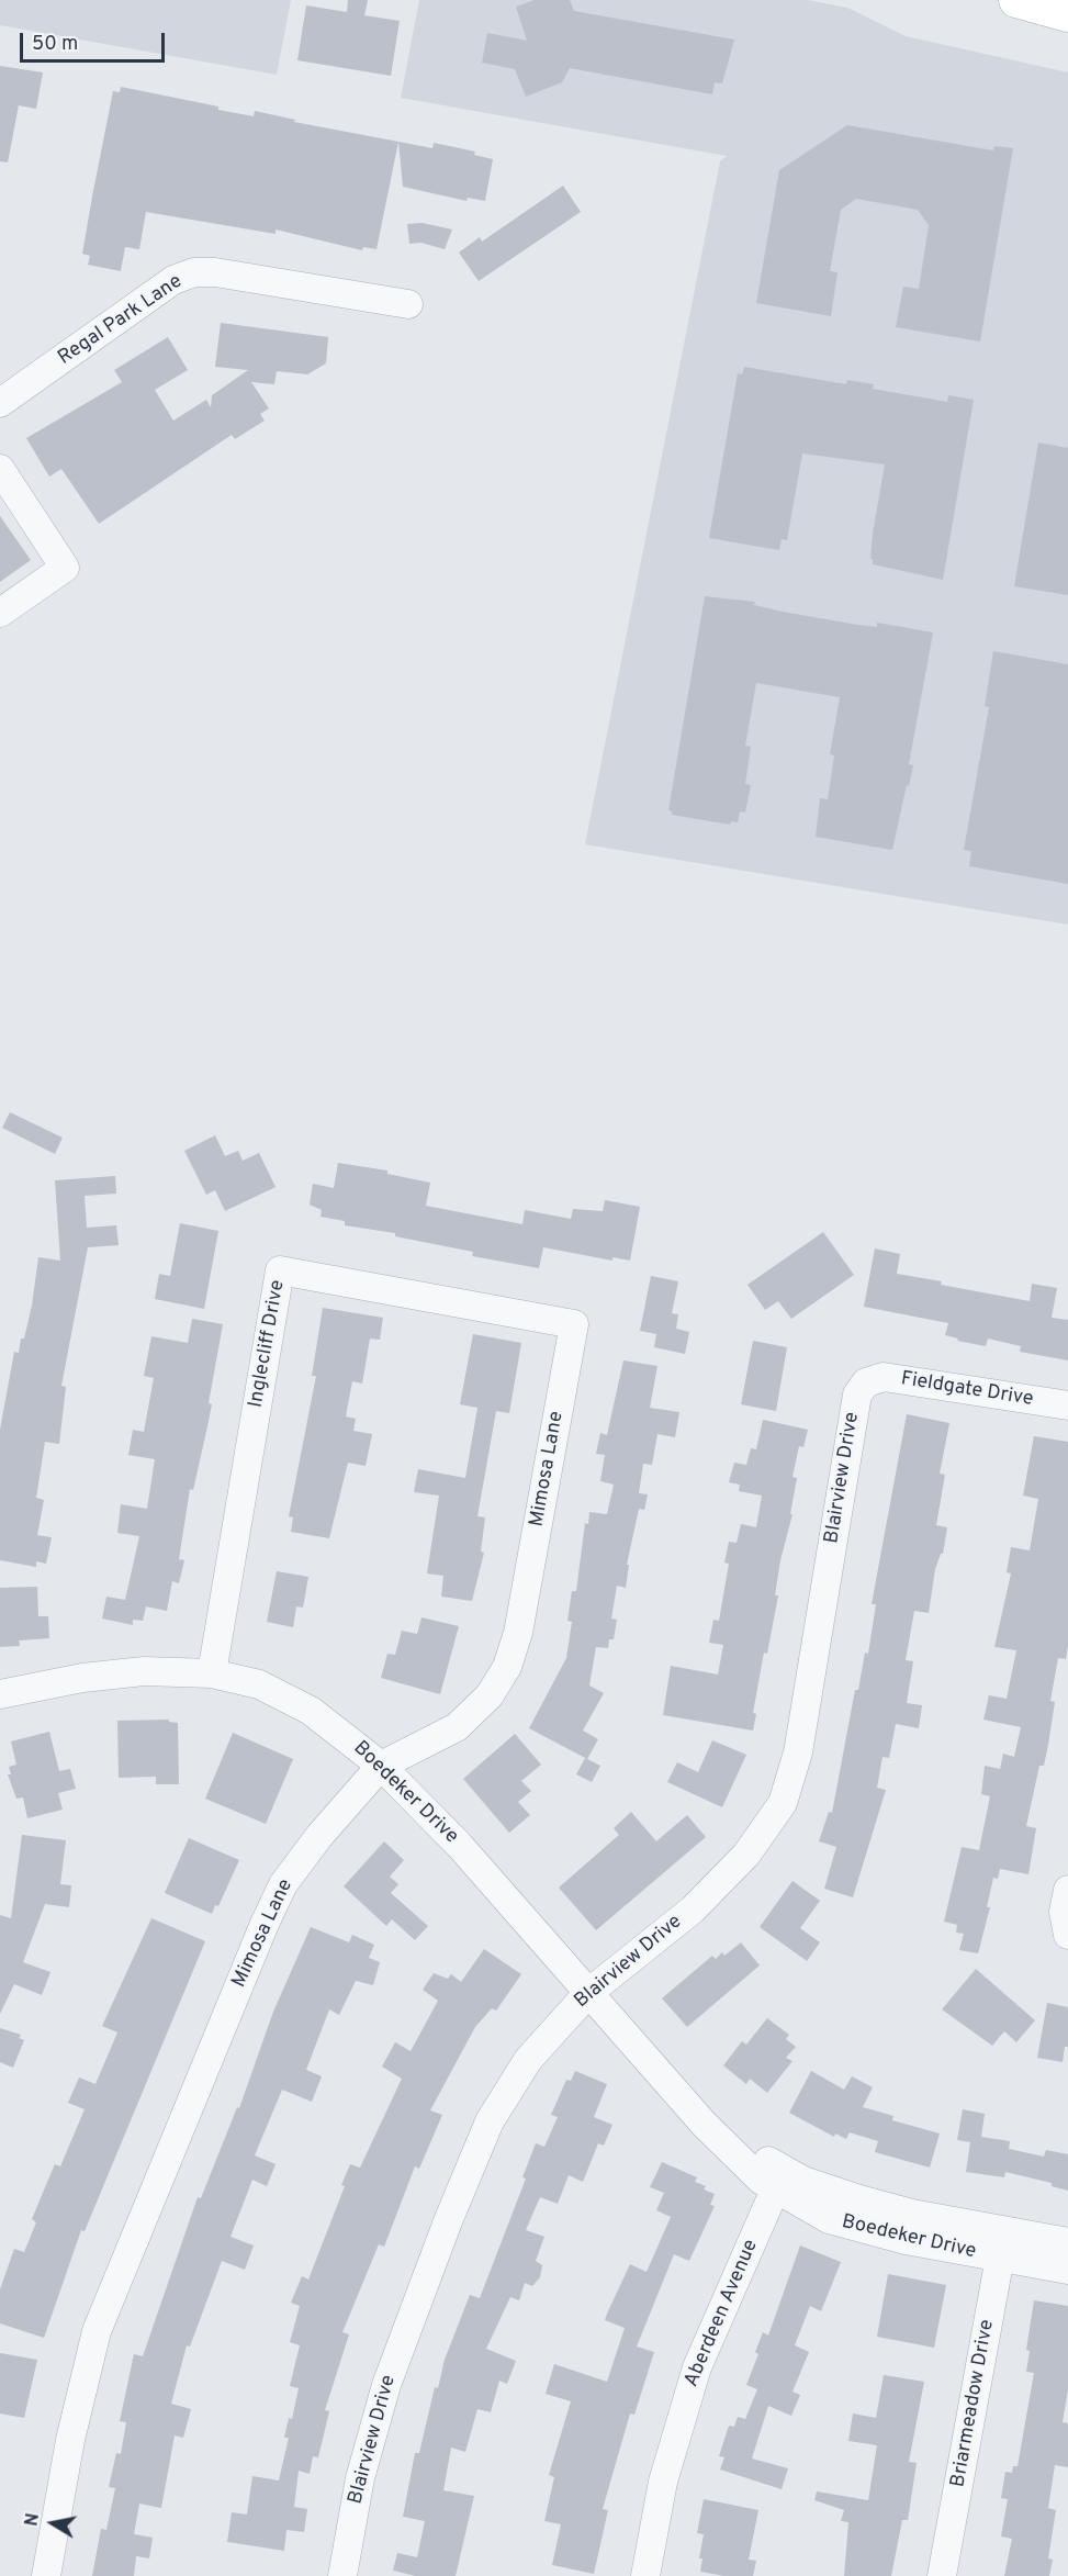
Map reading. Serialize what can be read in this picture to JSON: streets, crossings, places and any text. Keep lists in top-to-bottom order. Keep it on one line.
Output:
{"streets":{"street":["Regal Park Lane","Inglecliff Drive","Fieldgate Drive","Mimosa Lane","Blairview Drive","Boedeker Drive","Aberdeen Avenue","Briarmeadow Drive"]},"crossings":[["Inglecliff Drive","Mimosa Lane"],["Inglecliff Drive","Boedeker Drive"],["Fieldgate Drive","Blairview Drive"],["Mimosa Lane","Boedeker Drive"],["Blairview Drive","Boedeker Drive"],["Boedeker Drive","Aberdeen Avenue"],["Boedeker Drive","Briarmeadow Drive"]],"scale_bar":"50 m","north":"left"}
